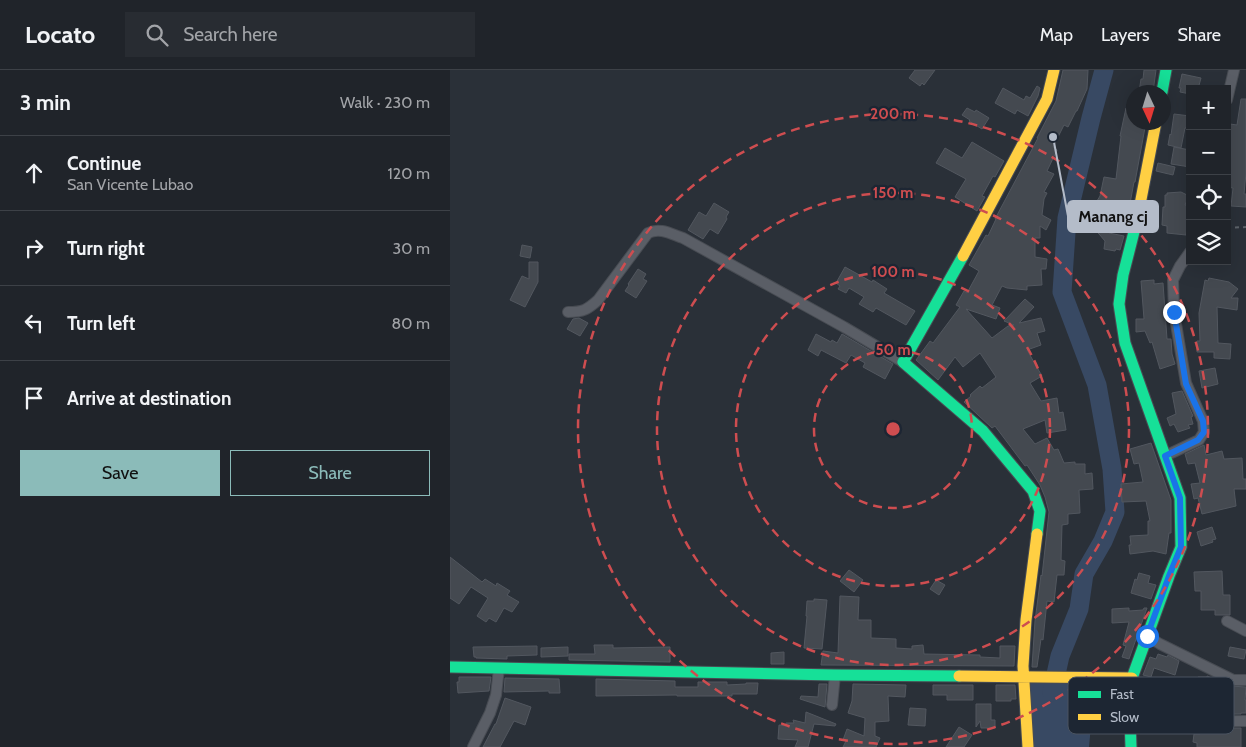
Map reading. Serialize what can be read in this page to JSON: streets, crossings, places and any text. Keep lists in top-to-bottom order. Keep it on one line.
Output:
{"places":["Manang cj"],"legend":["Fast","Slow"],"north":"bottom","page":{"header":"Locato","search":"Search here","nav":["Map","Layers","Share"],"heading":["3 min","Walk · 230 m"],"map_buttons":["+","−"],"list":[["Continue","San Vicente Lubao","120 m"],["Turn right","30 m"],["Turn left","80 m"],"Arrive at destination"],"buttons":["Save","Share"]},"rings":["200 m","150 m","100 m","50 m"]}
